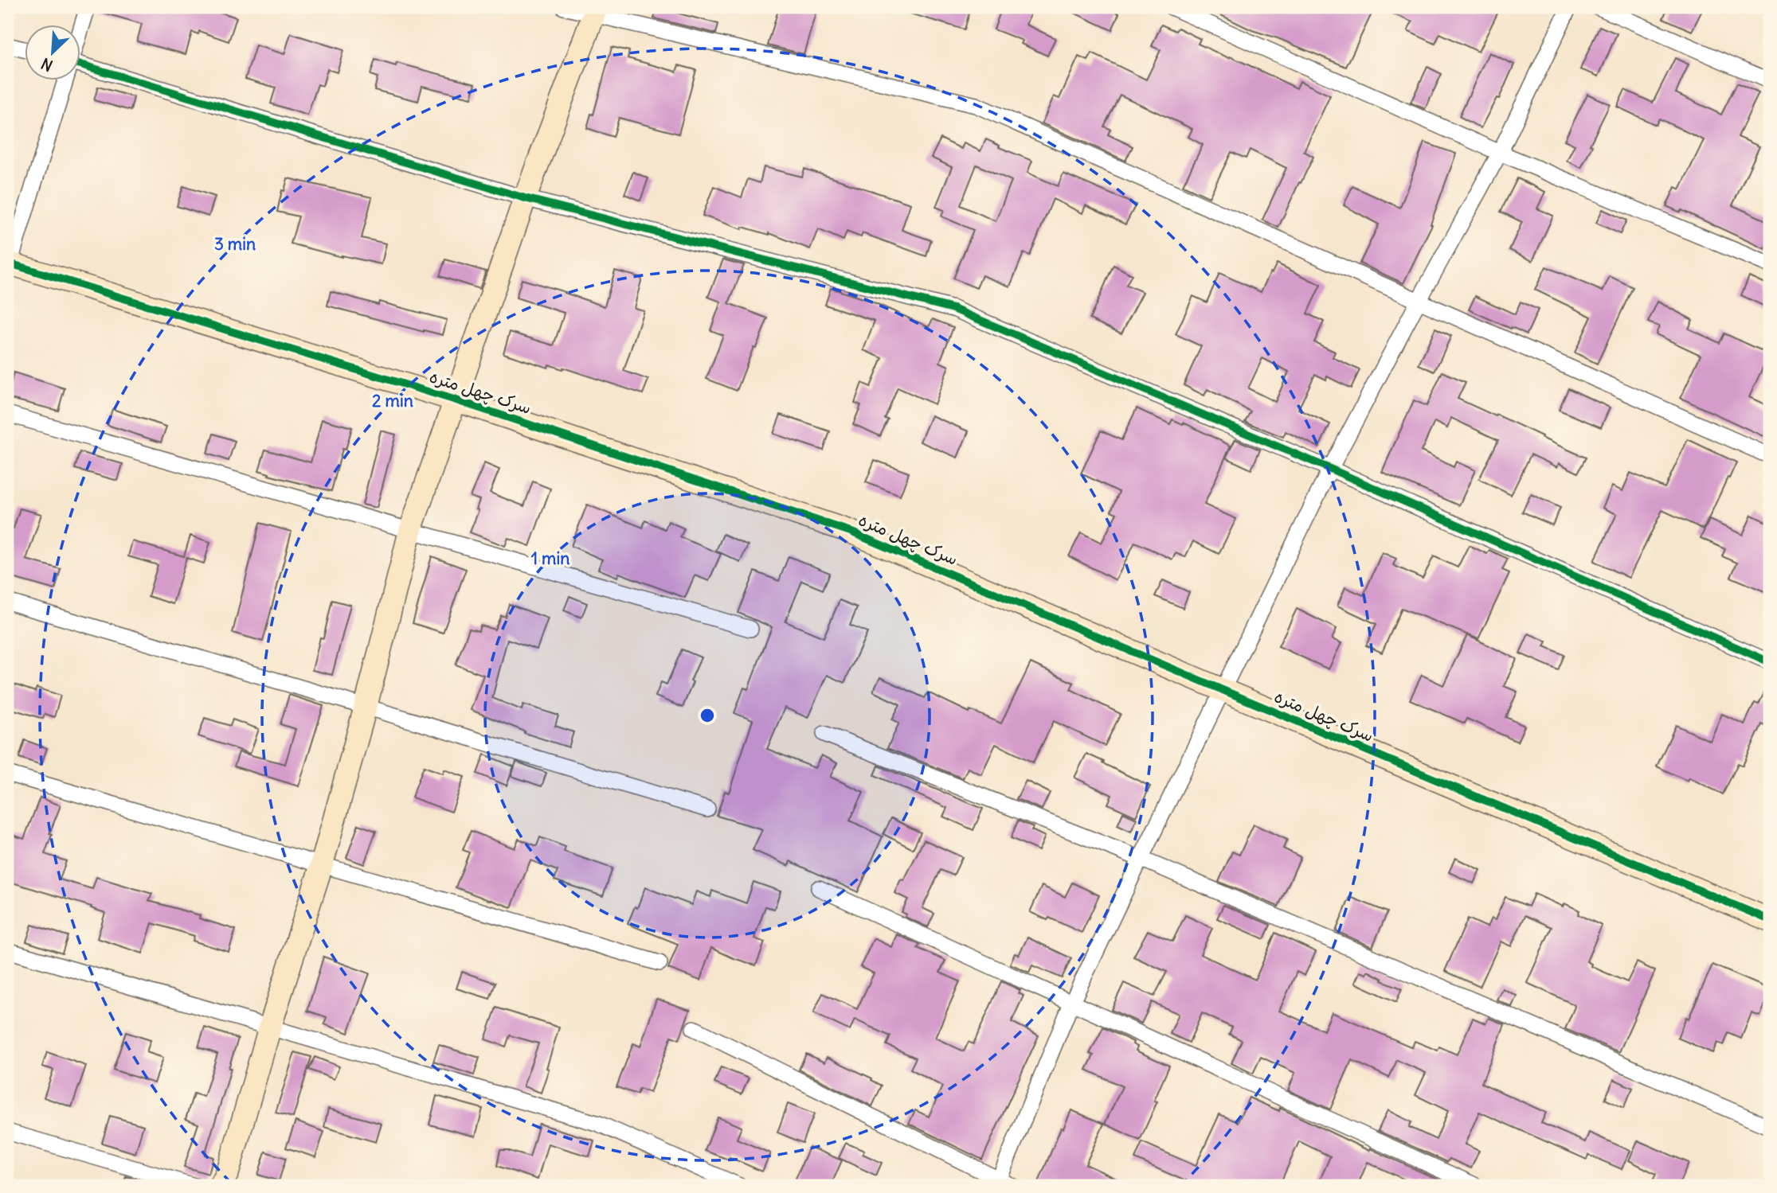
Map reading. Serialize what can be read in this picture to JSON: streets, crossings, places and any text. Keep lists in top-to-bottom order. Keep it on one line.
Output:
{"streets":{"street":["سرک چهل متره"]},"north":"bottom left","rings":["3 min","2 min","1 min"]}
